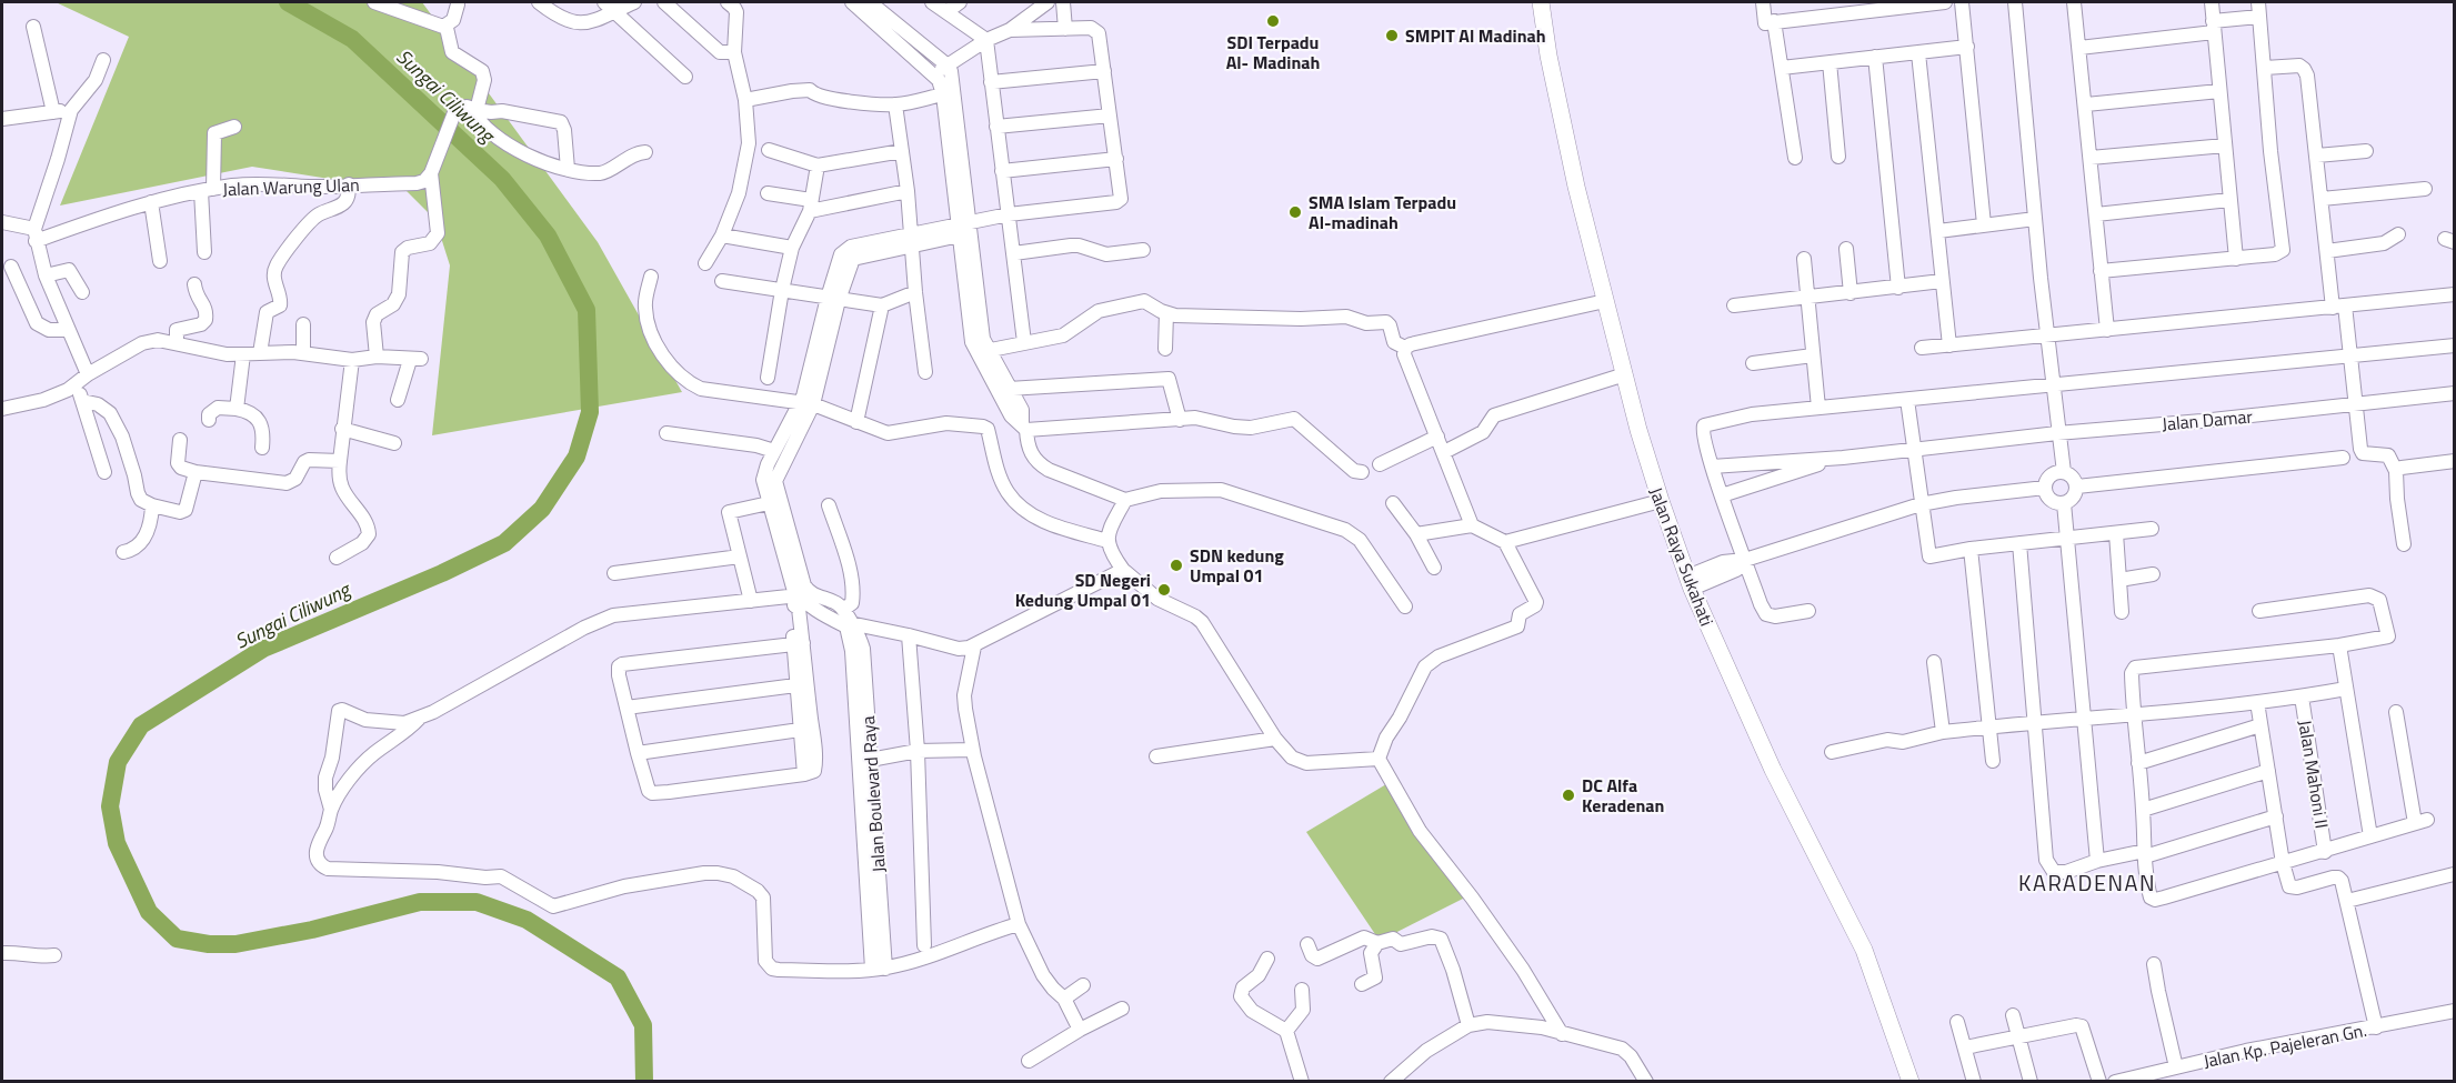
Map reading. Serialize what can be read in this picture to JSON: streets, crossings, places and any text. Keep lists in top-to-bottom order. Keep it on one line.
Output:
{"streets":{"main road":["Jalan Raya Sukahati"],"street":["Jalan Warung Ulan","Jalan Damar","Jalan Mahoni II","Jalan Boulevard Raya","Jalan Kp. Pajeleran Gn."]},"districts":["KARADENAN"],"water":["Sungai Ciliwung"],"places":["SDI Terpadu Al- Madinah","SMPIT Al Madinah","SMA Islam Terpadu Al-madinah","SDN kedung Umpal 01","SD Negeri Kedung Umpal 01","DC Alfa Keradenan"]}
